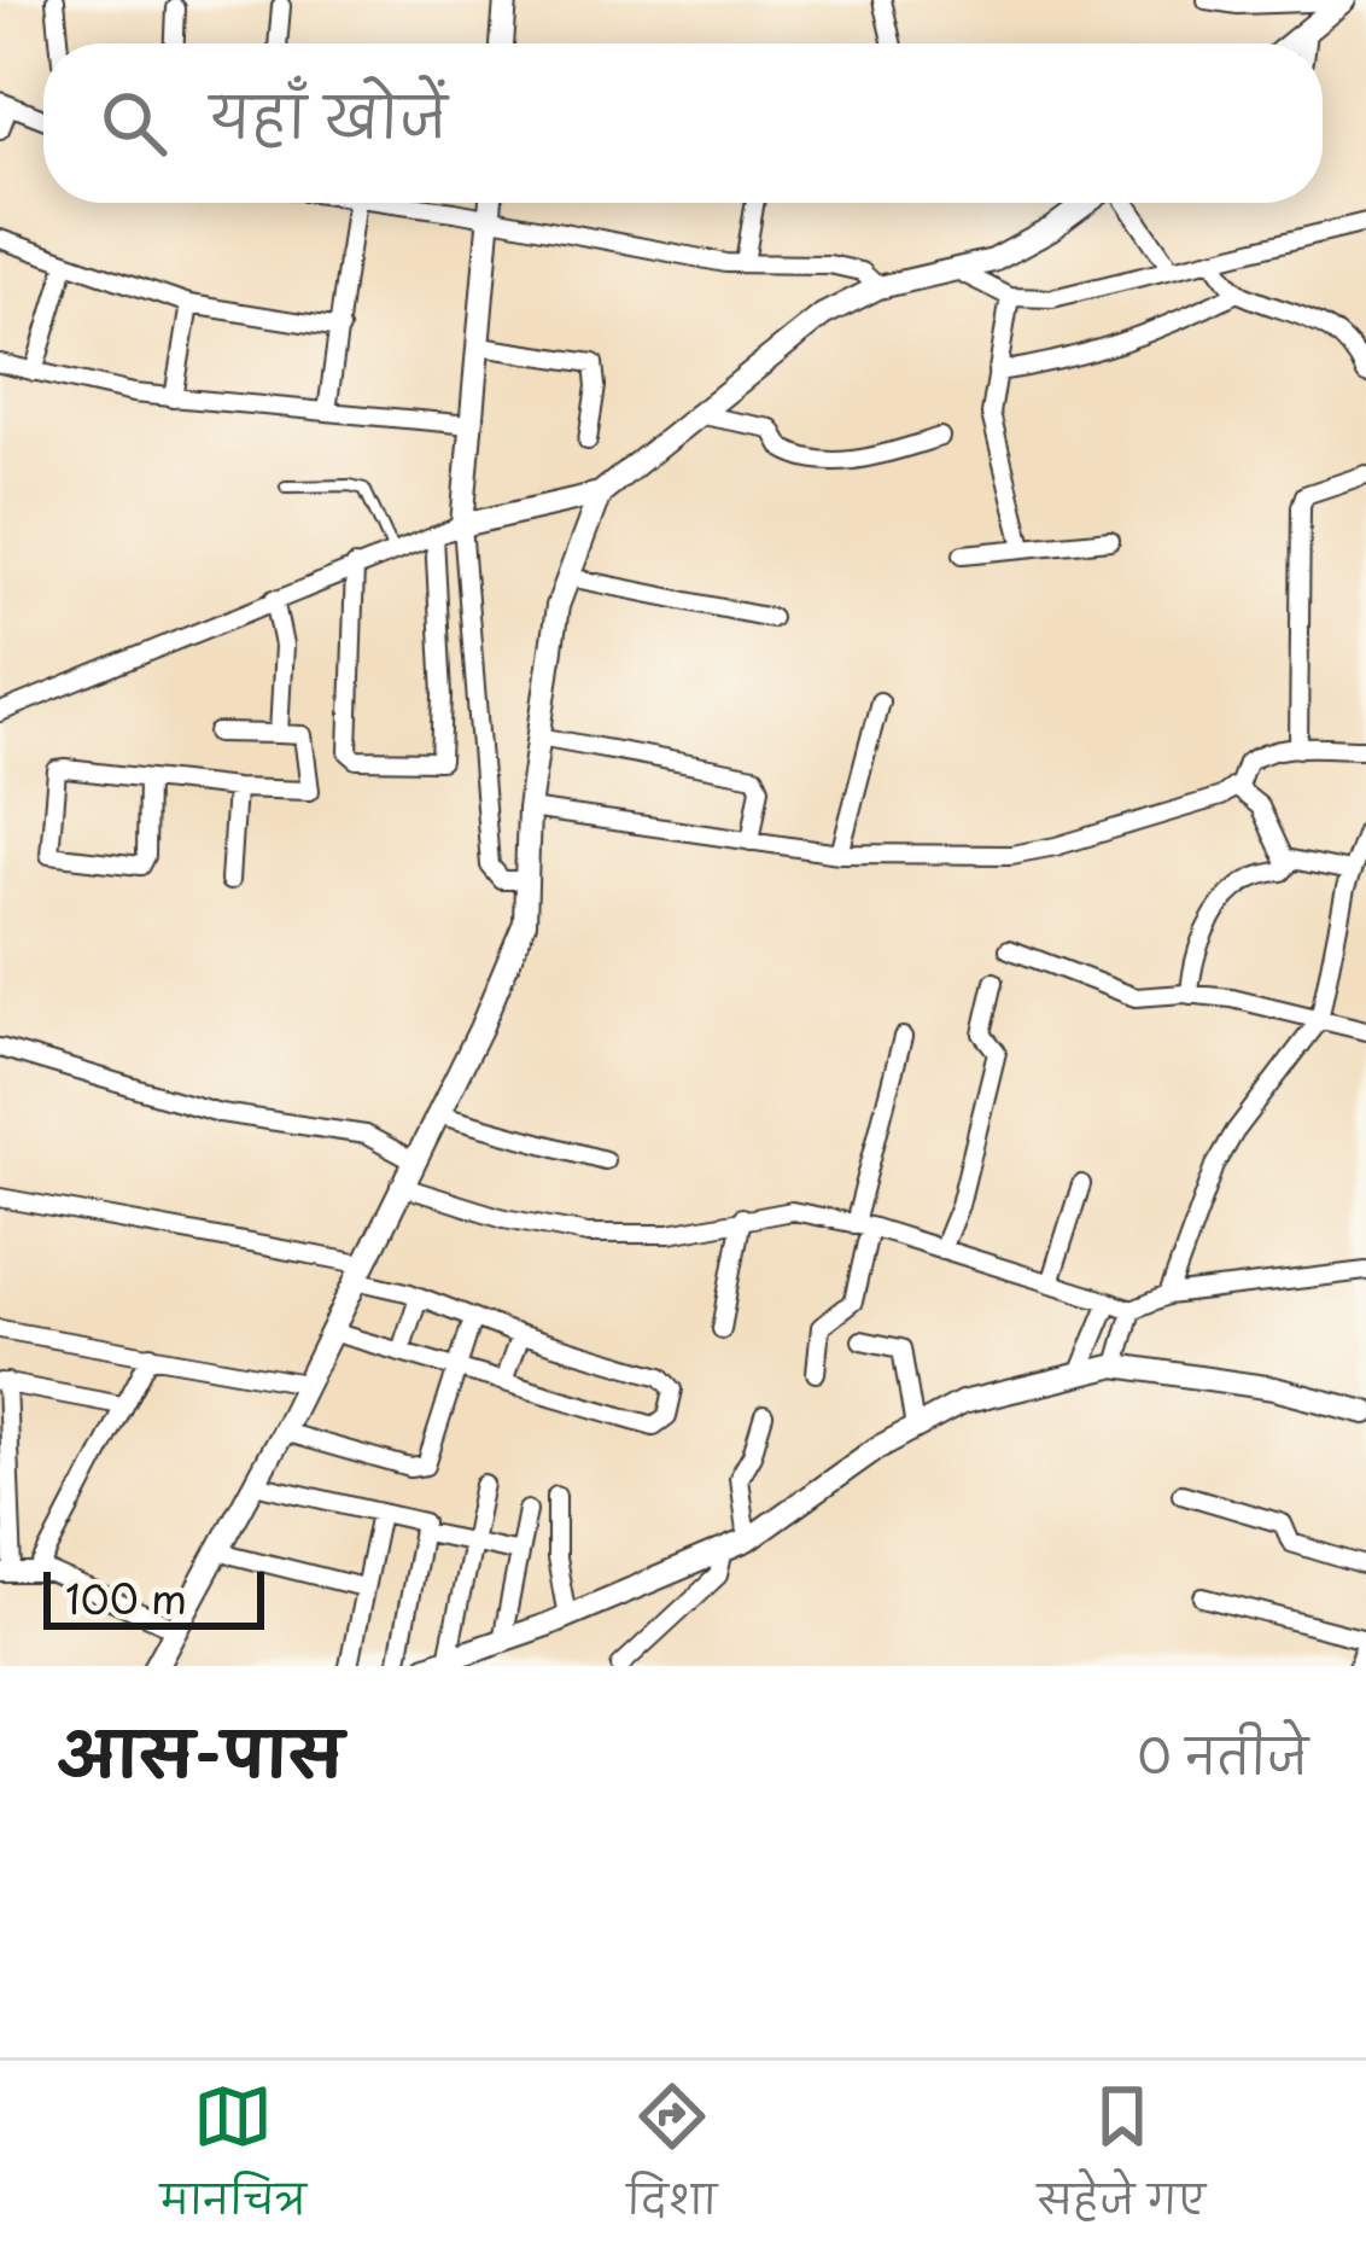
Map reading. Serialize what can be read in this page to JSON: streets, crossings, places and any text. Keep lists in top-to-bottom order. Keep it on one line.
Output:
{"scale_bar":"100 m","page":{"search":"यहाँ खोजें","scale":"100 m","heading":["आस-पास","0 नतीजे"],"nav":["मानचित्र","दिशा","सहेजे गए"]}}
